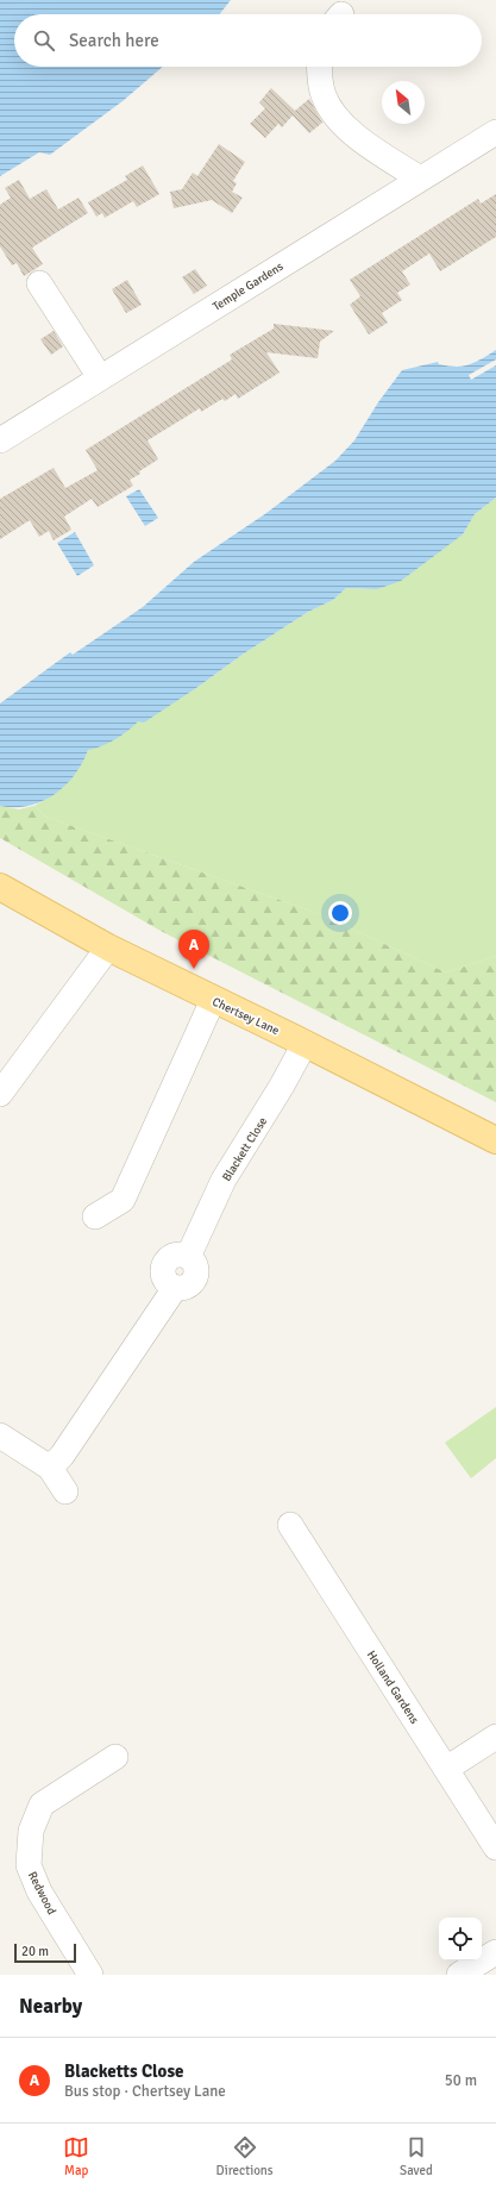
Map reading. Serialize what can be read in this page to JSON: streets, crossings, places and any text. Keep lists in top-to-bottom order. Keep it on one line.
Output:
{"streets":{"main road":["Chertsey Lane"],"street":["Temple Gardens","Blackett Close","Holland Gardens","Redwood"]},"crossings":[["Chertsey Lane","Blackett Close"]],"scale_bar":"20 m","north":"top left","page":{"search":"Search here","pins":"A","scale":"20 m","heading":"Nearby","list":[{"mark":"A","name":"Blacketts Close","note":"Bus stop · Chertsey Lane","value":"50 m"}],"nav":["Map","Directions","Saved"]}}
